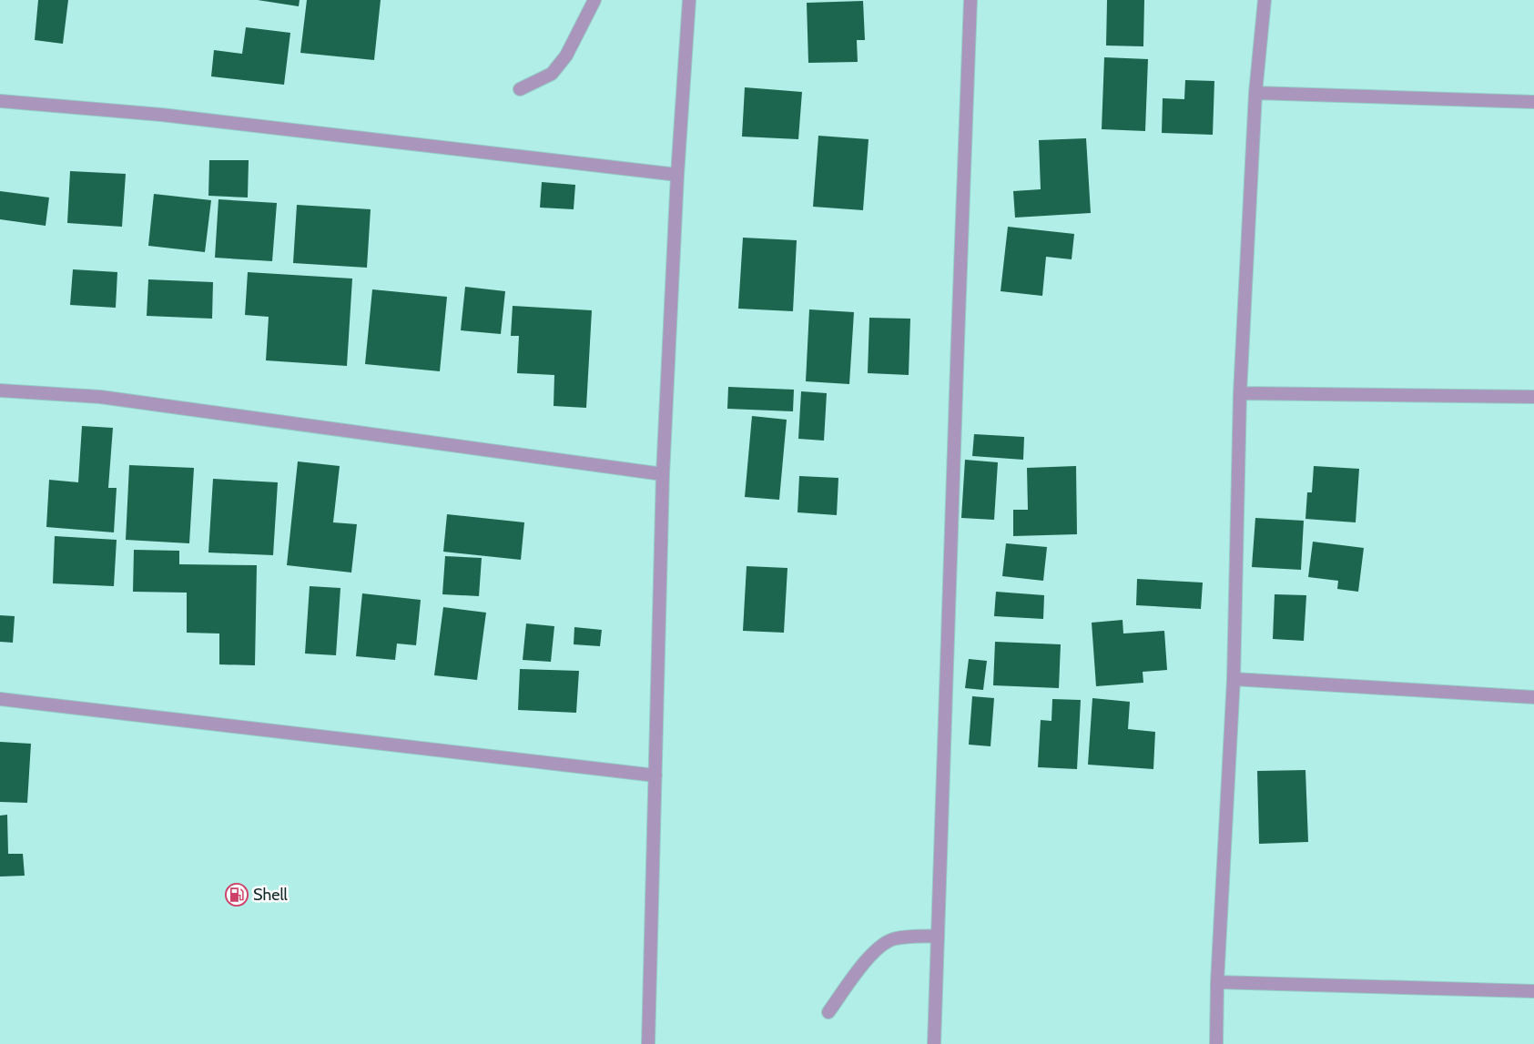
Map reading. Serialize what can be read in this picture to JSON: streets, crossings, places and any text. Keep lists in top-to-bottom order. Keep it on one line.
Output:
{"places":{"fuel station":["Shell"]}}
